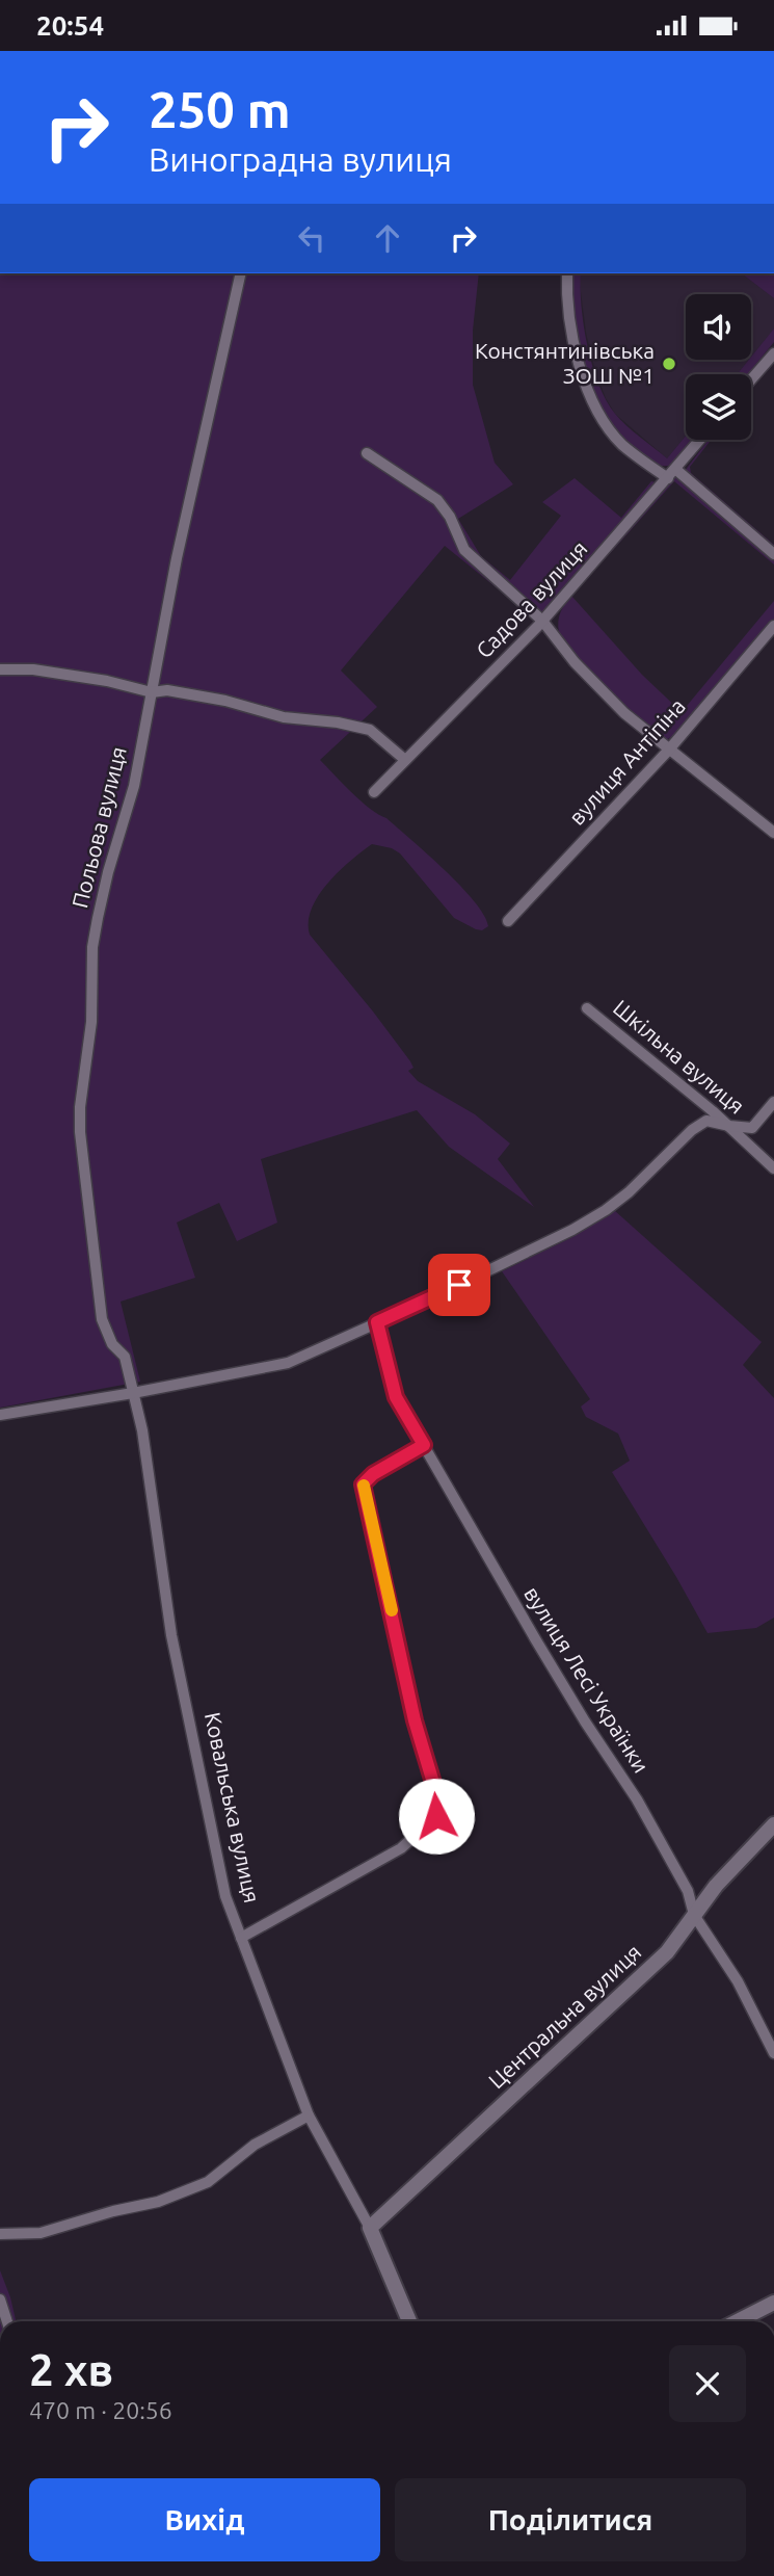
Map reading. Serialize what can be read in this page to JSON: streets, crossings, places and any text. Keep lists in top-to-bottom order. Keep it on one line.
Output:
{"streets":{"street":["Садова вулиця","вулиця Антіпіна","Польова вулиця","Шкільна вулиця","вулиця Лесі Українки","Ковальська вулиця","Центральна вулиця"]},"crossings":[["Польова вулиця","Ковальська вулиця"],["вулиця Лесі Українки","Центральна вулиця"],["Ковальська вулиця","Центральна вулиця"]],"places":["Констянтинівська ЗОШ №1"],"page":{"status":"20:54","turn":["250 m","Виноградна вулиця"],"heading":["2 хв","470 m · 20:56"],"buttons":["Вихід","Поділитися"]}}
